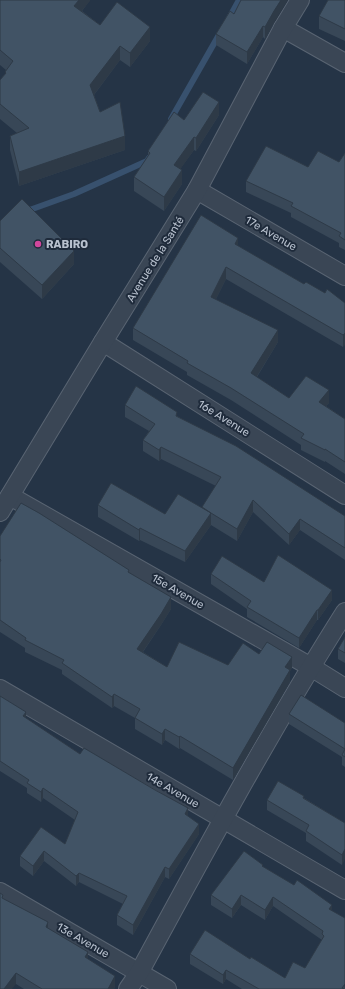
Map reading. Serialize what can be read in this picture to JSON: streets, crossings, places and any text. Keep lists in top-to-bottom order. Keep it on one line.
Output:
{"streets":{"street":["17e Avenue","Avenue de la Santé","16e Avenue","15e Avenue","14e Avenue","13e Avenue"]},"crossings":[["17e Avenue","Avenue de la Santé"],["Avenue de la Santé","16e Avenue"],["Avenue de la Santé","15e Avenue"]],"places":["RABIRO"]}
